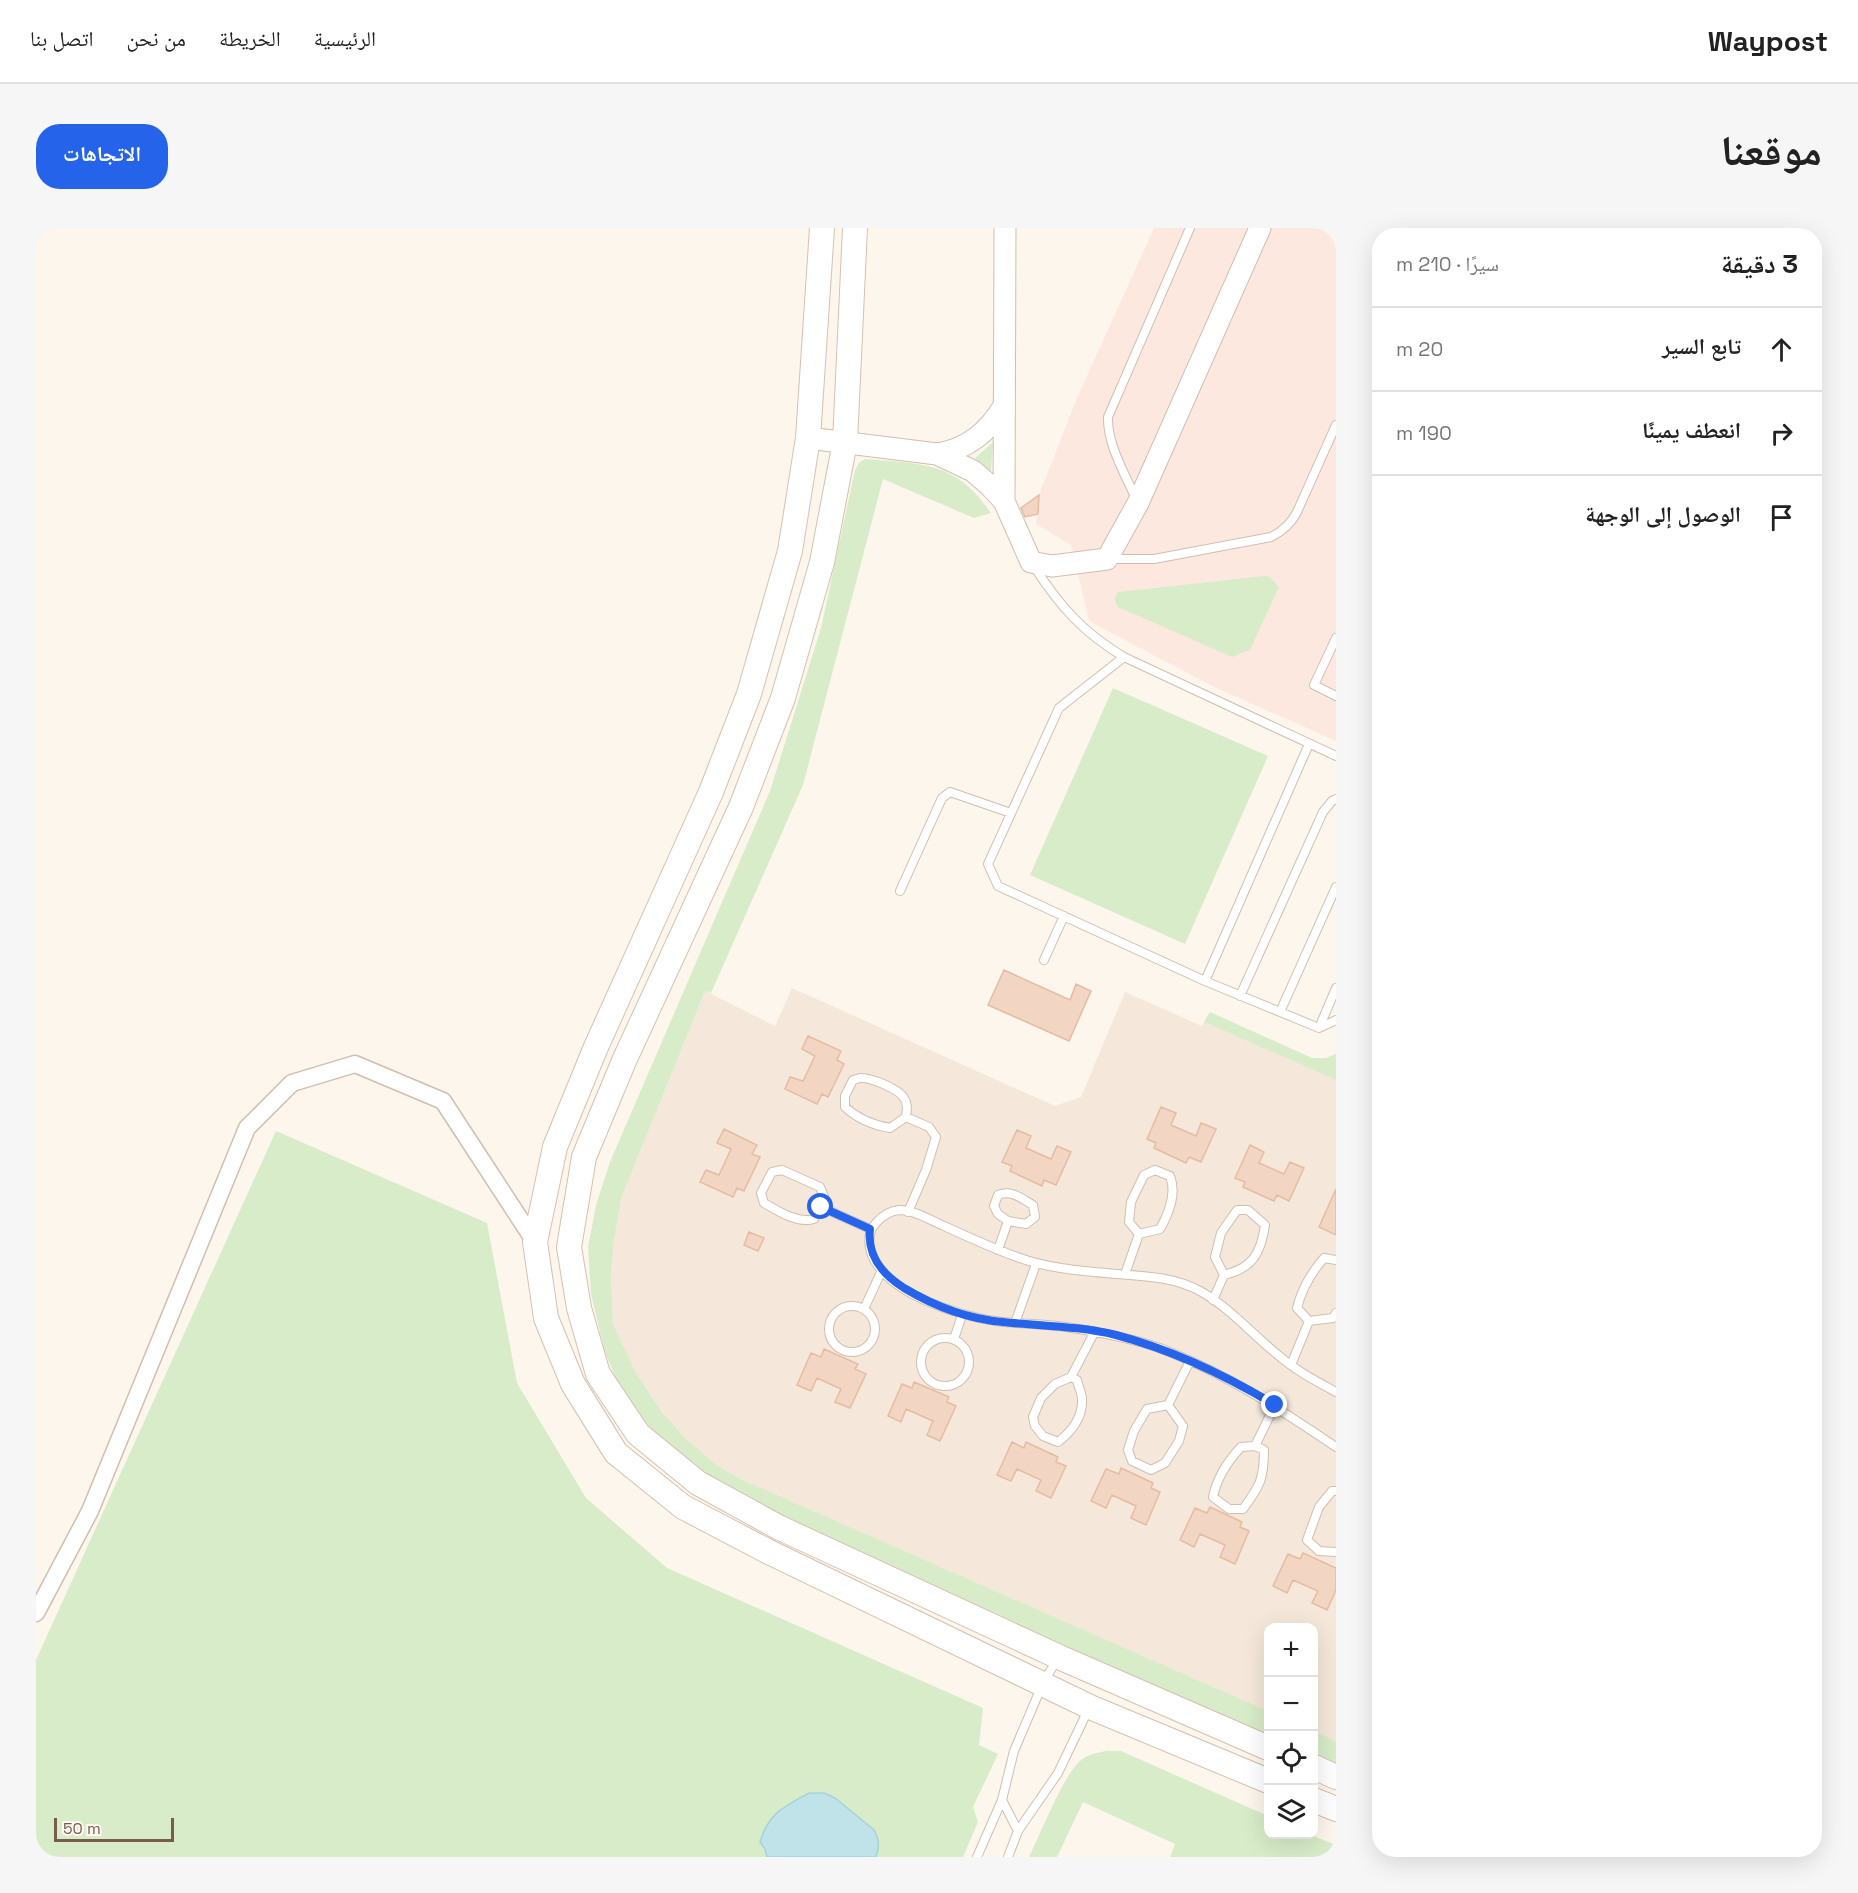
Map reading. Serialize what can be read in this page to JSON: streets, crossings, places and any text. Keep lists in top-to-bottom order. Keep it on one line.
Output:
{"scale_bar":"50 m","page":{"header":"Waypost","nav":["الرئيسية","الخريطة","من نحن","اتصل بنا"],"title":"موقعنا","buttons":"الاتجاهات","heading":["3 دقيقة","سيرًا · 210 m"],"list":[["تابع السير","20 m"],["انعطف يمينًا","190 m"],"الوصول إلى الوجهة"],"map_buttons":["+","−"],"scale":"50 m"}}
